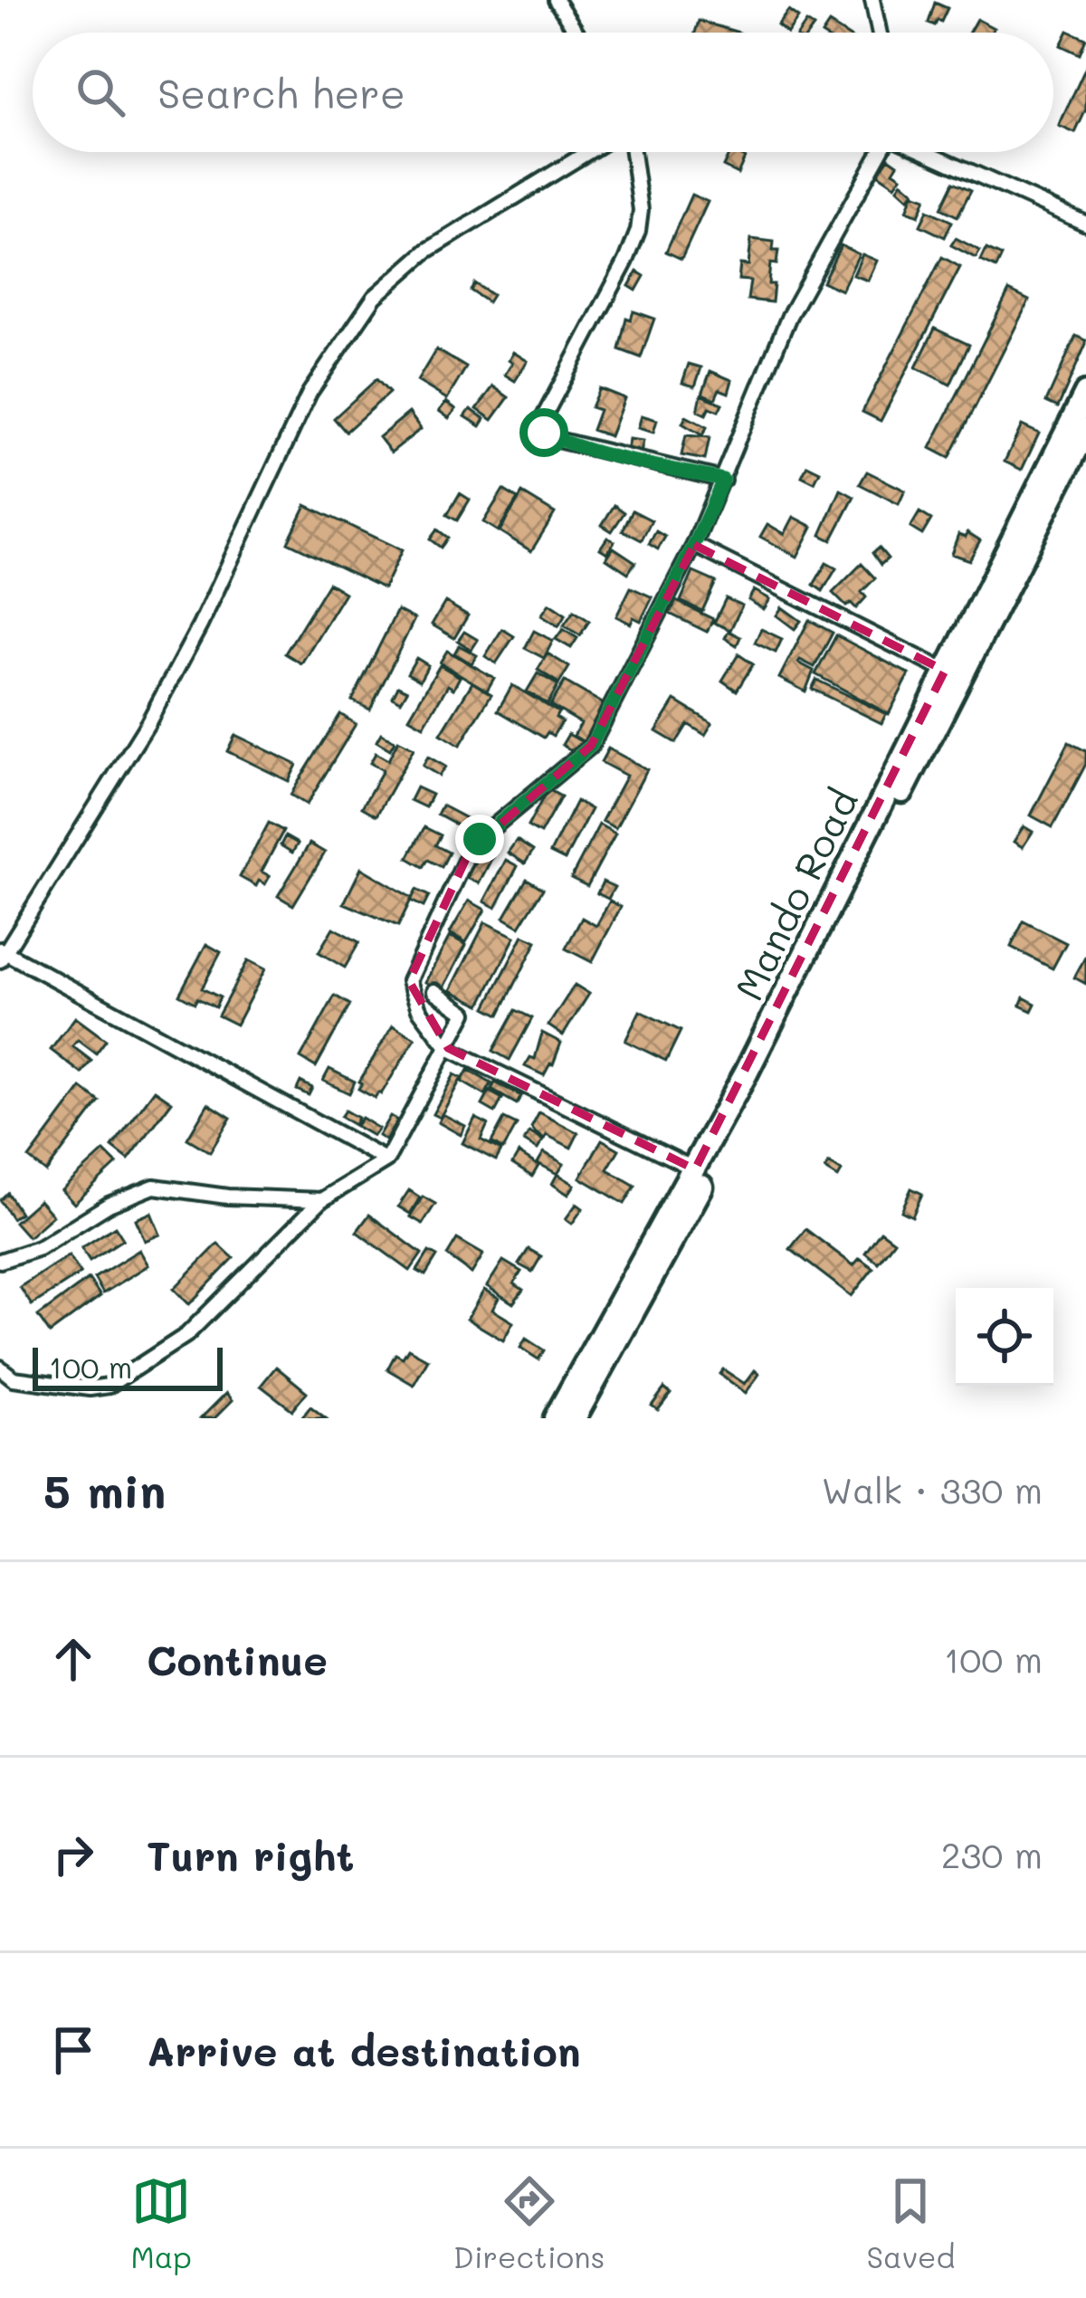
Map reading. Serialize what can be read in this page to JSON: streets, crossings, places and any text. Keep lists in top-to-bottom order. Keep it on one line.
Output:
{"streets":{"highway":["Mando Road"]},"scale_bar":"100 m","page":{"search":"Search here","scale":"100 m","heading":["5 min","Walk · 330 m"],"list":[["Continue","100 m"],["Turn right","230 m"],"Arrive at destination"],"nav":["Map","Directions","Saved"]}}
